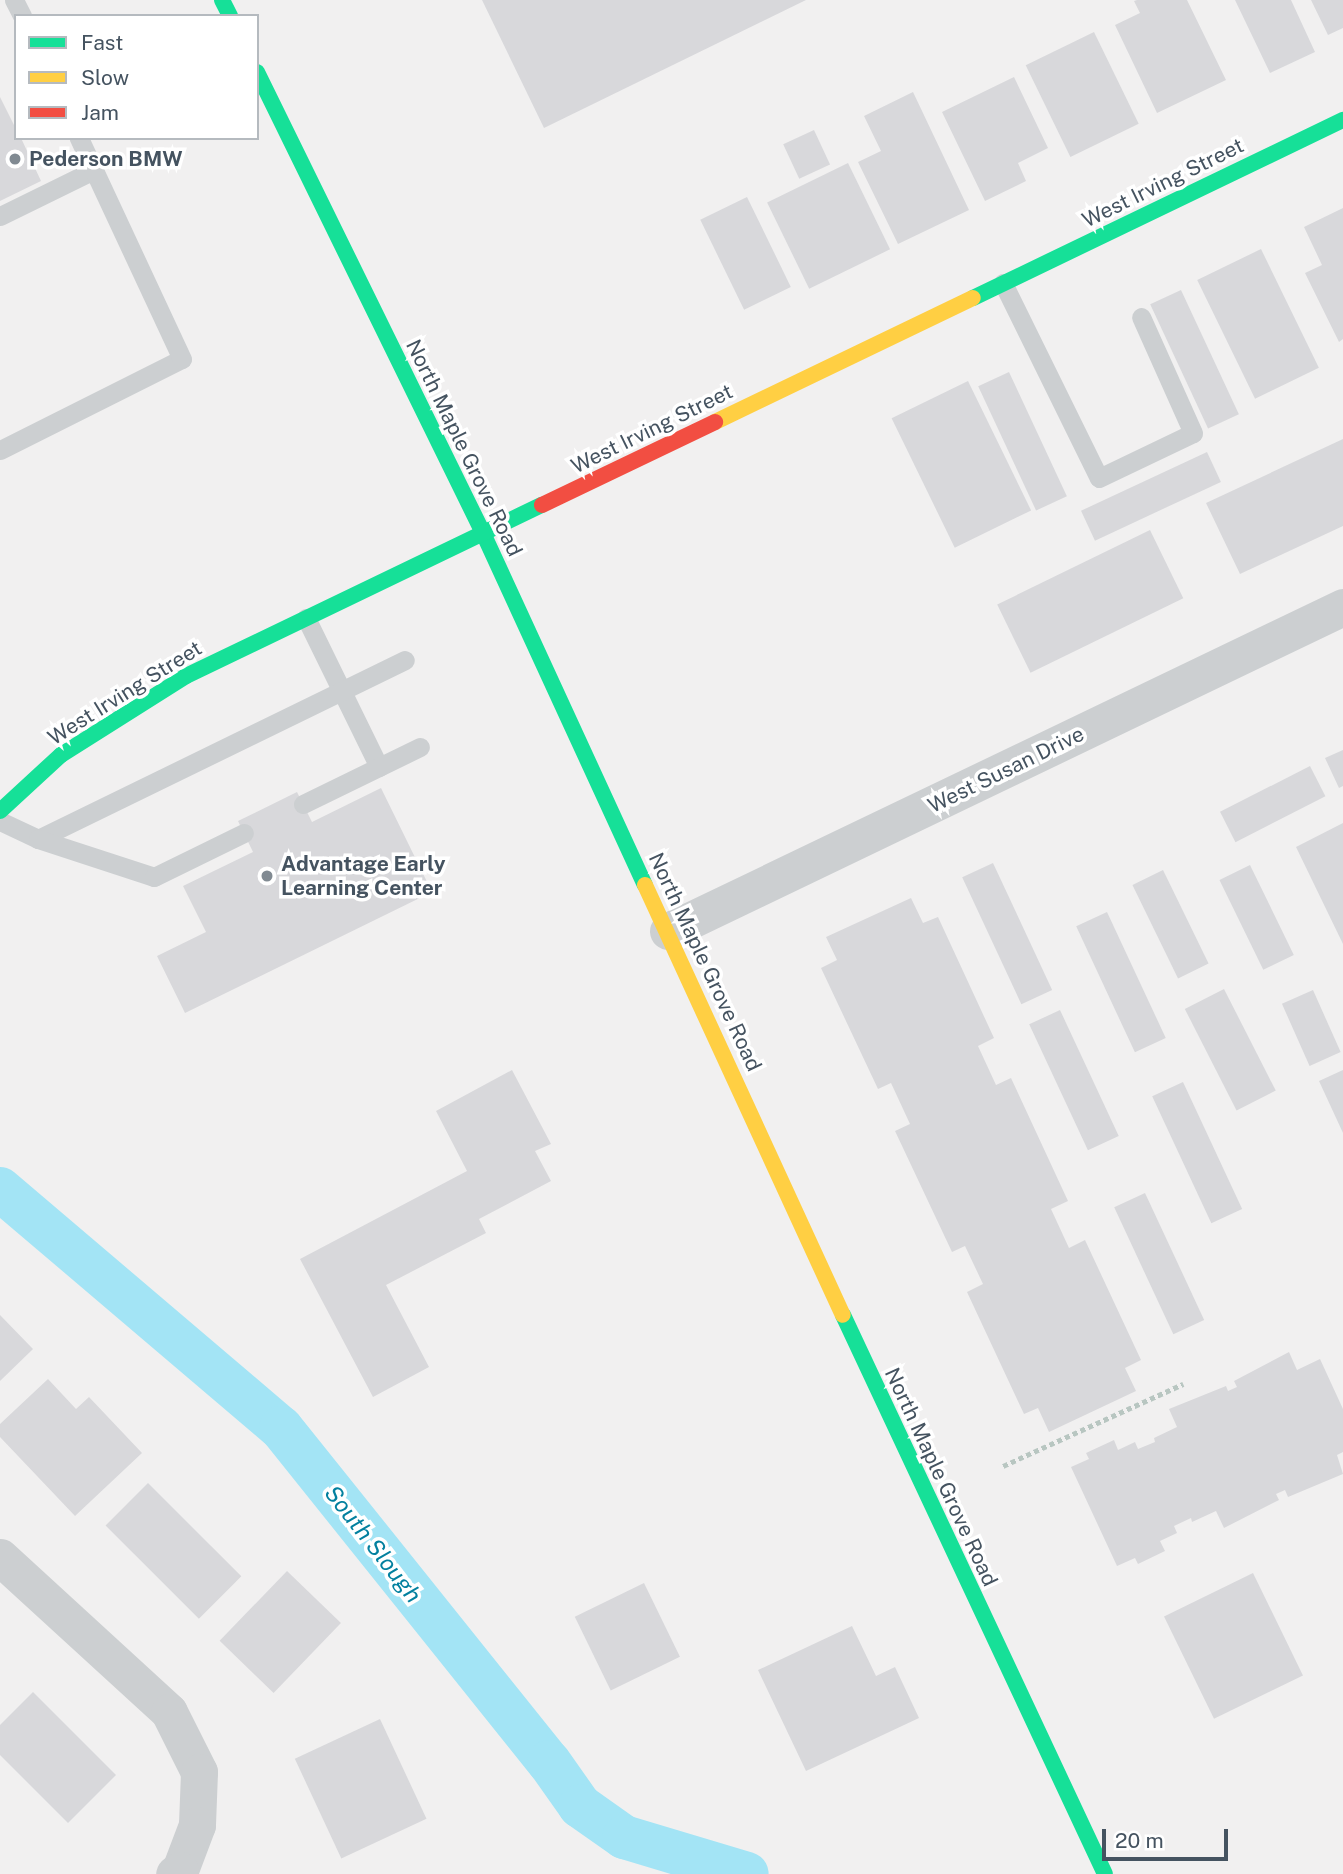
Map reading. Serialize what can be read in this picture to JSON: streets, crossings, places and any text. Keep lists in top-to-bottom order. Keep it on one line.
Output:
{"streets":{"main road":["West Irving Street","North Maple Grove Road"],"street":["West Susan Drive"]},"crossings":[["West Irving Street","North Maple Grove Road"],["North Maple Grove Road","West Susan Drive"]],"water":["South Slough"],"places":["Pederson BMW","Advantage Early Learning Center"],"legend":["Fast","Slow","Jam"],"scale_bar":"20 m"}
